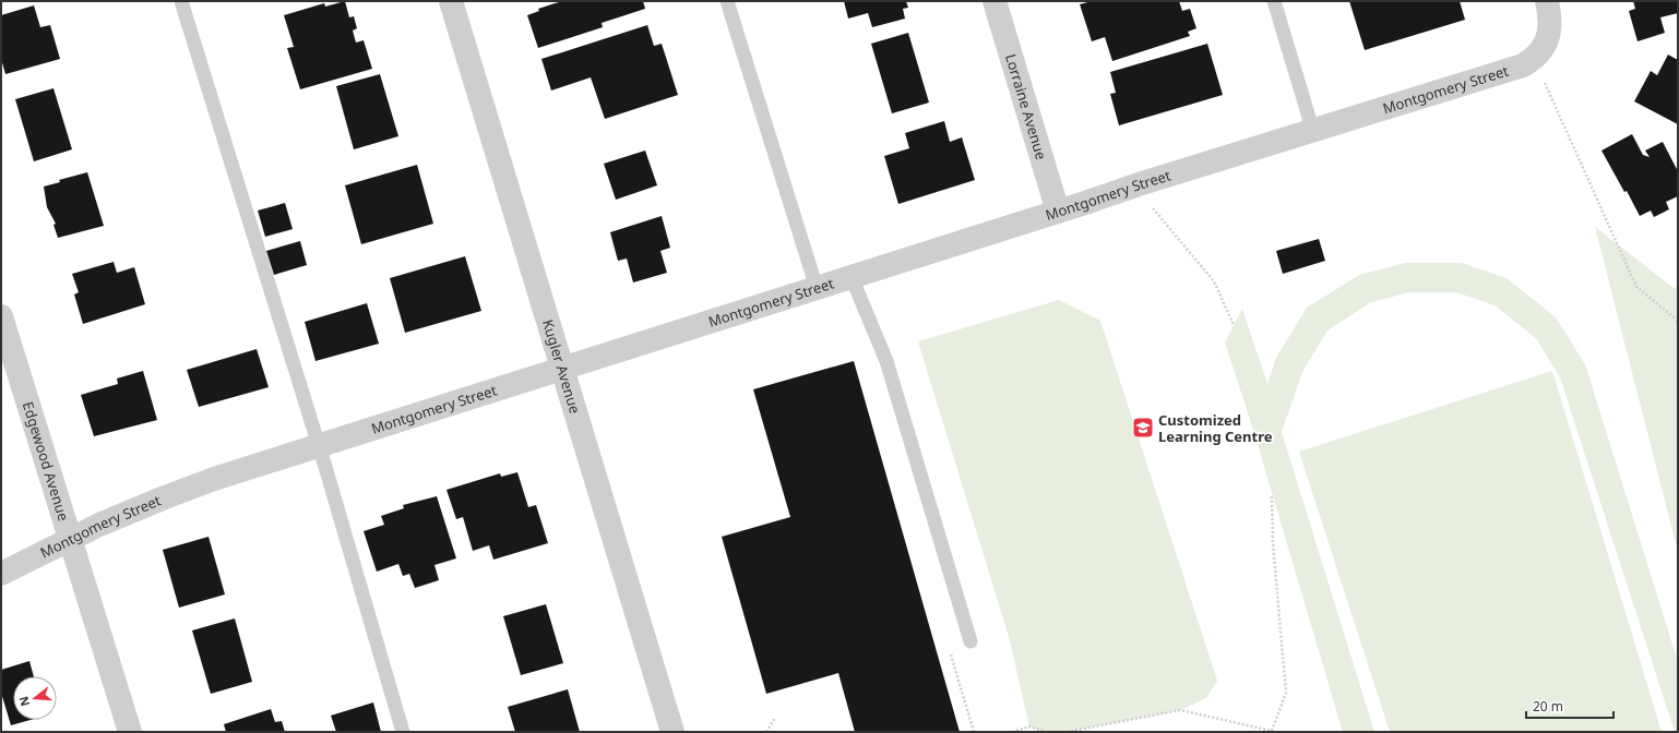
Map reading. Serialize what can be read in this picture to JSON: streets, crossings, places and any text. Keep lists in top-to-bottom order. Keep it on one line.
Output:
{"streets":{"street":["Montgomery Street","Lorraine Avenue","Kugler Avenue","Edgewood Avenue"]},"crossings":[["Montgomery Street","Lorraine Avenue"],["Montgomery Street","Kugler Avenue"],["Montgomery Street","Edgewood Avenue"]],"places":{"school or university":["Customized Learning Centre"]},"scale_bar":"20 m","north":"left"}
